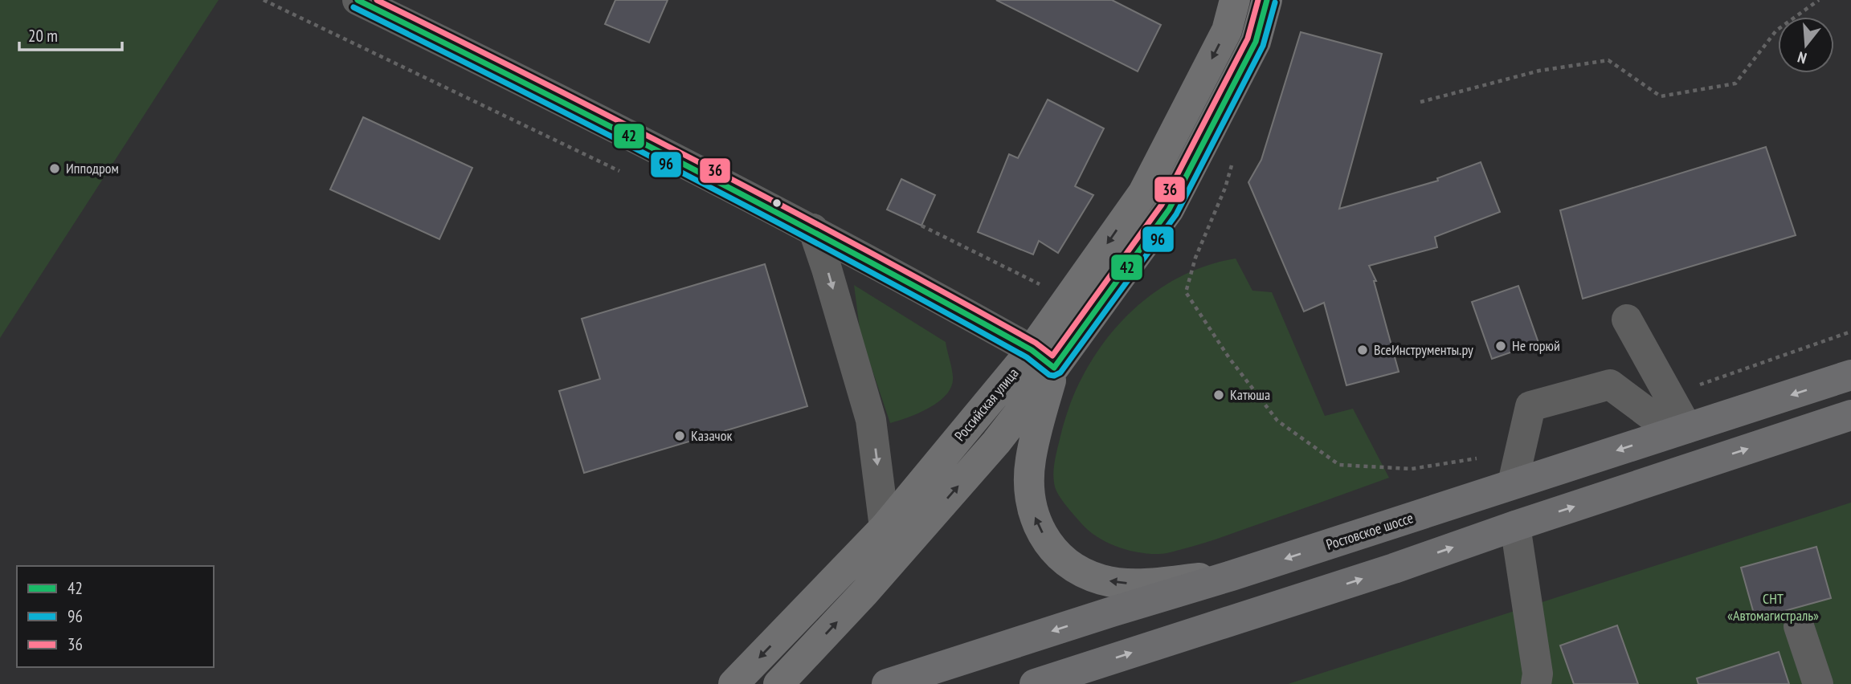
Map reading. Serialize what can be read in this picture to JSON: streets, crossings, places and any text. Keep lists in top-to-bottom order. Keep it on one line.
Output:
{"streets":{"highway":["Ростовское шоссе"],"main road":["Российская улица"]},"parks":["СНТ «Автомагистраль»"],"places":["Ипподром","Не горюй","ВсеИнструменты.ру","Катюша","Казачок"],"lines":["transit line 42","transit line 36","transit line 96"],"legend":["42","96","36"],"scale_bar":"20 m","north":"bottom"}
